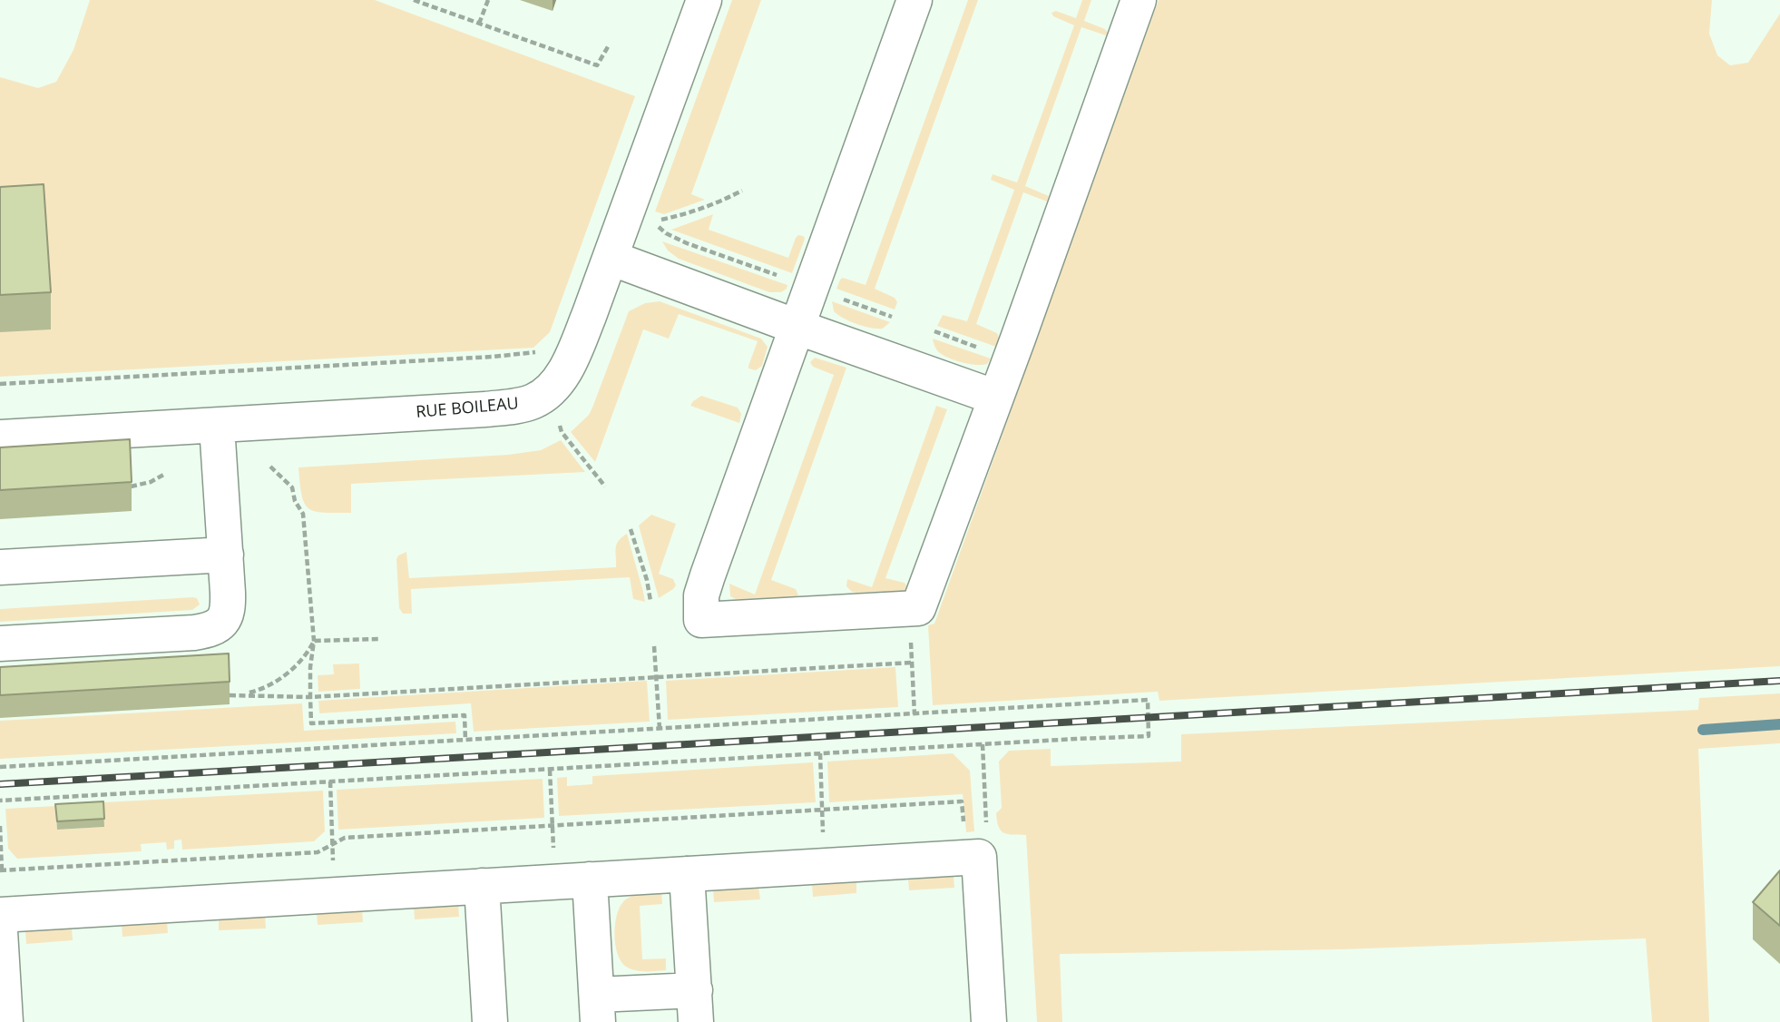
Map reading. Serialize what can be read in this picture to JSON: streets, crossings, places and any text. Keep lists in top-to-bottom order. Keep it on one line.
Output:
{"streets":{"street":["RUE BOILEAU"]}}
